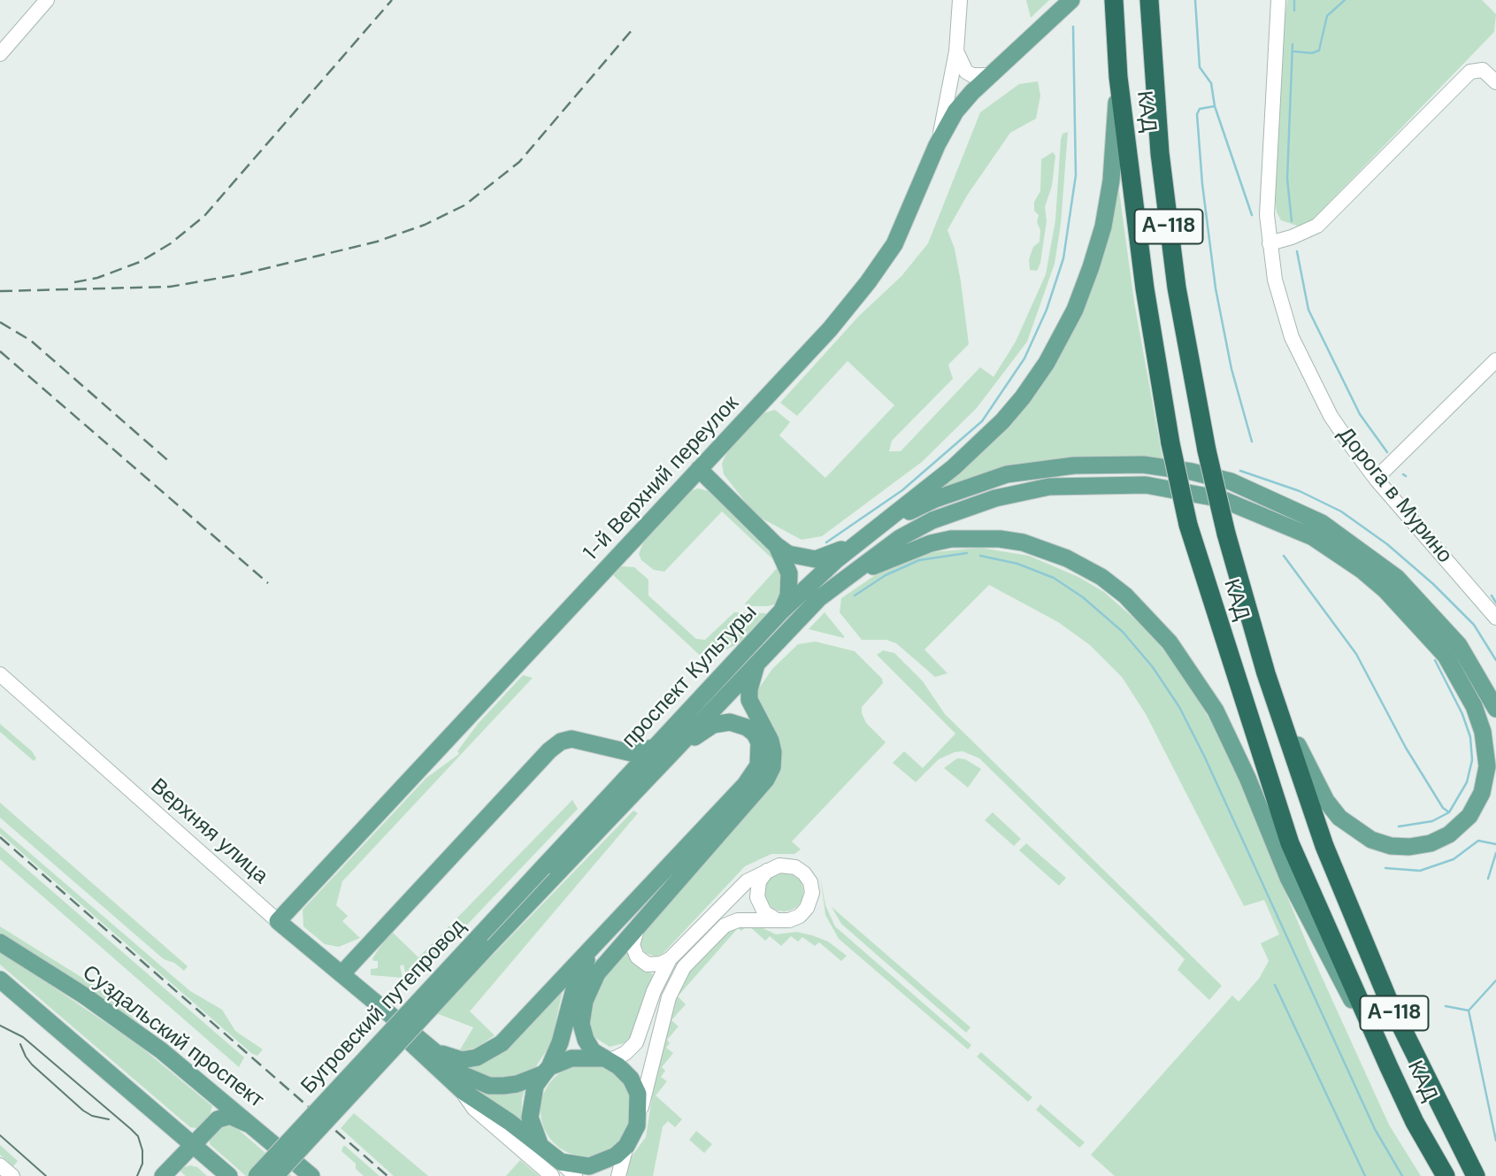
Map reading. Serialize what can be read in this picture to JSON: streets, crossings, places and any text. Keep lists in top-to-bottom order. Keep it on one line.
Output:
{"streets":{"highway":["КАД","А-118"],"main road":["1-й Верхний переулок","проспект Культуры","Верхняя улица","Бугровский путепровод","Суздальский проспект"],"street":["Дорога в Мурино"]},"crossings":[["1-й Верхний переулок","Верхняя улица"],["проспект Культуры","Бугровский путепровод"]]}
